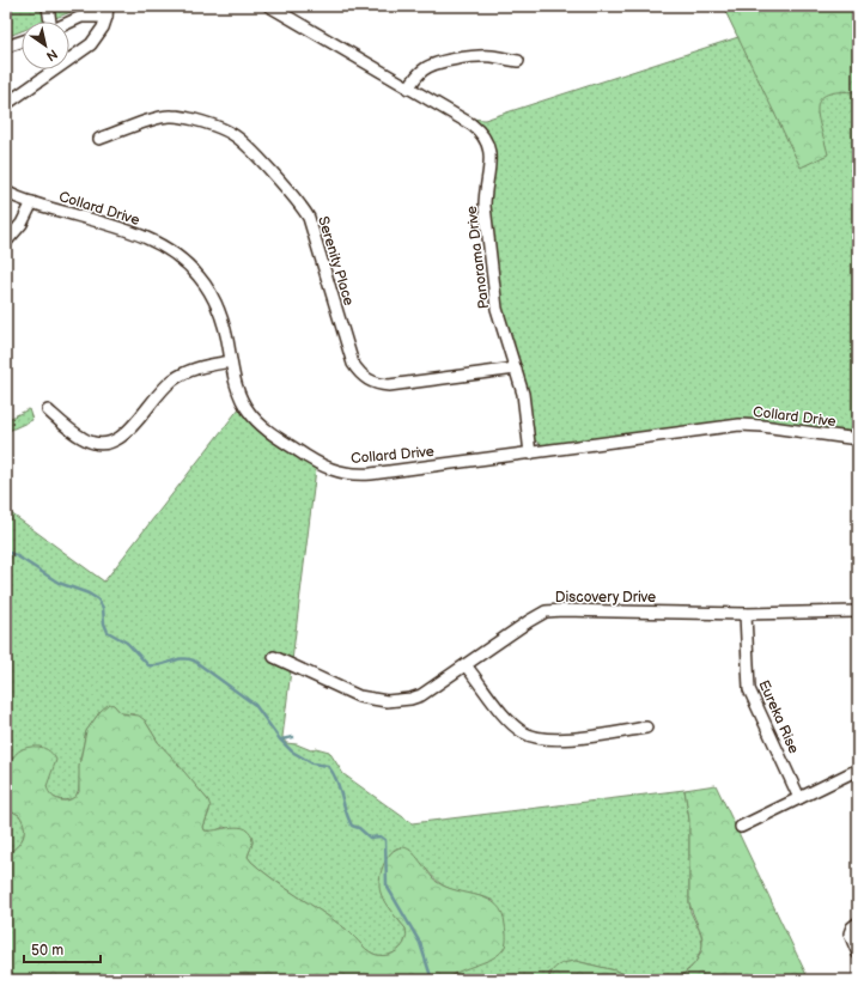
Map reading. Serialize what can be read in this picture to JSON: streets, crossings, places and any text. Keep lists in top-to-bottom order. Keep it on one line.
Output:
{"streets":{"street":["Collard Drive","Panorama Drive","Serenity Place","Discovery Drive","Eureka Rise"]},"crossings":[["Collard Drive","Panorama Drive"],["Panorama Drive","Serenity Place"],["Discovery Drive","Eureka Rise"]],"scale_bar":"50 m","north":"bottom right"}
